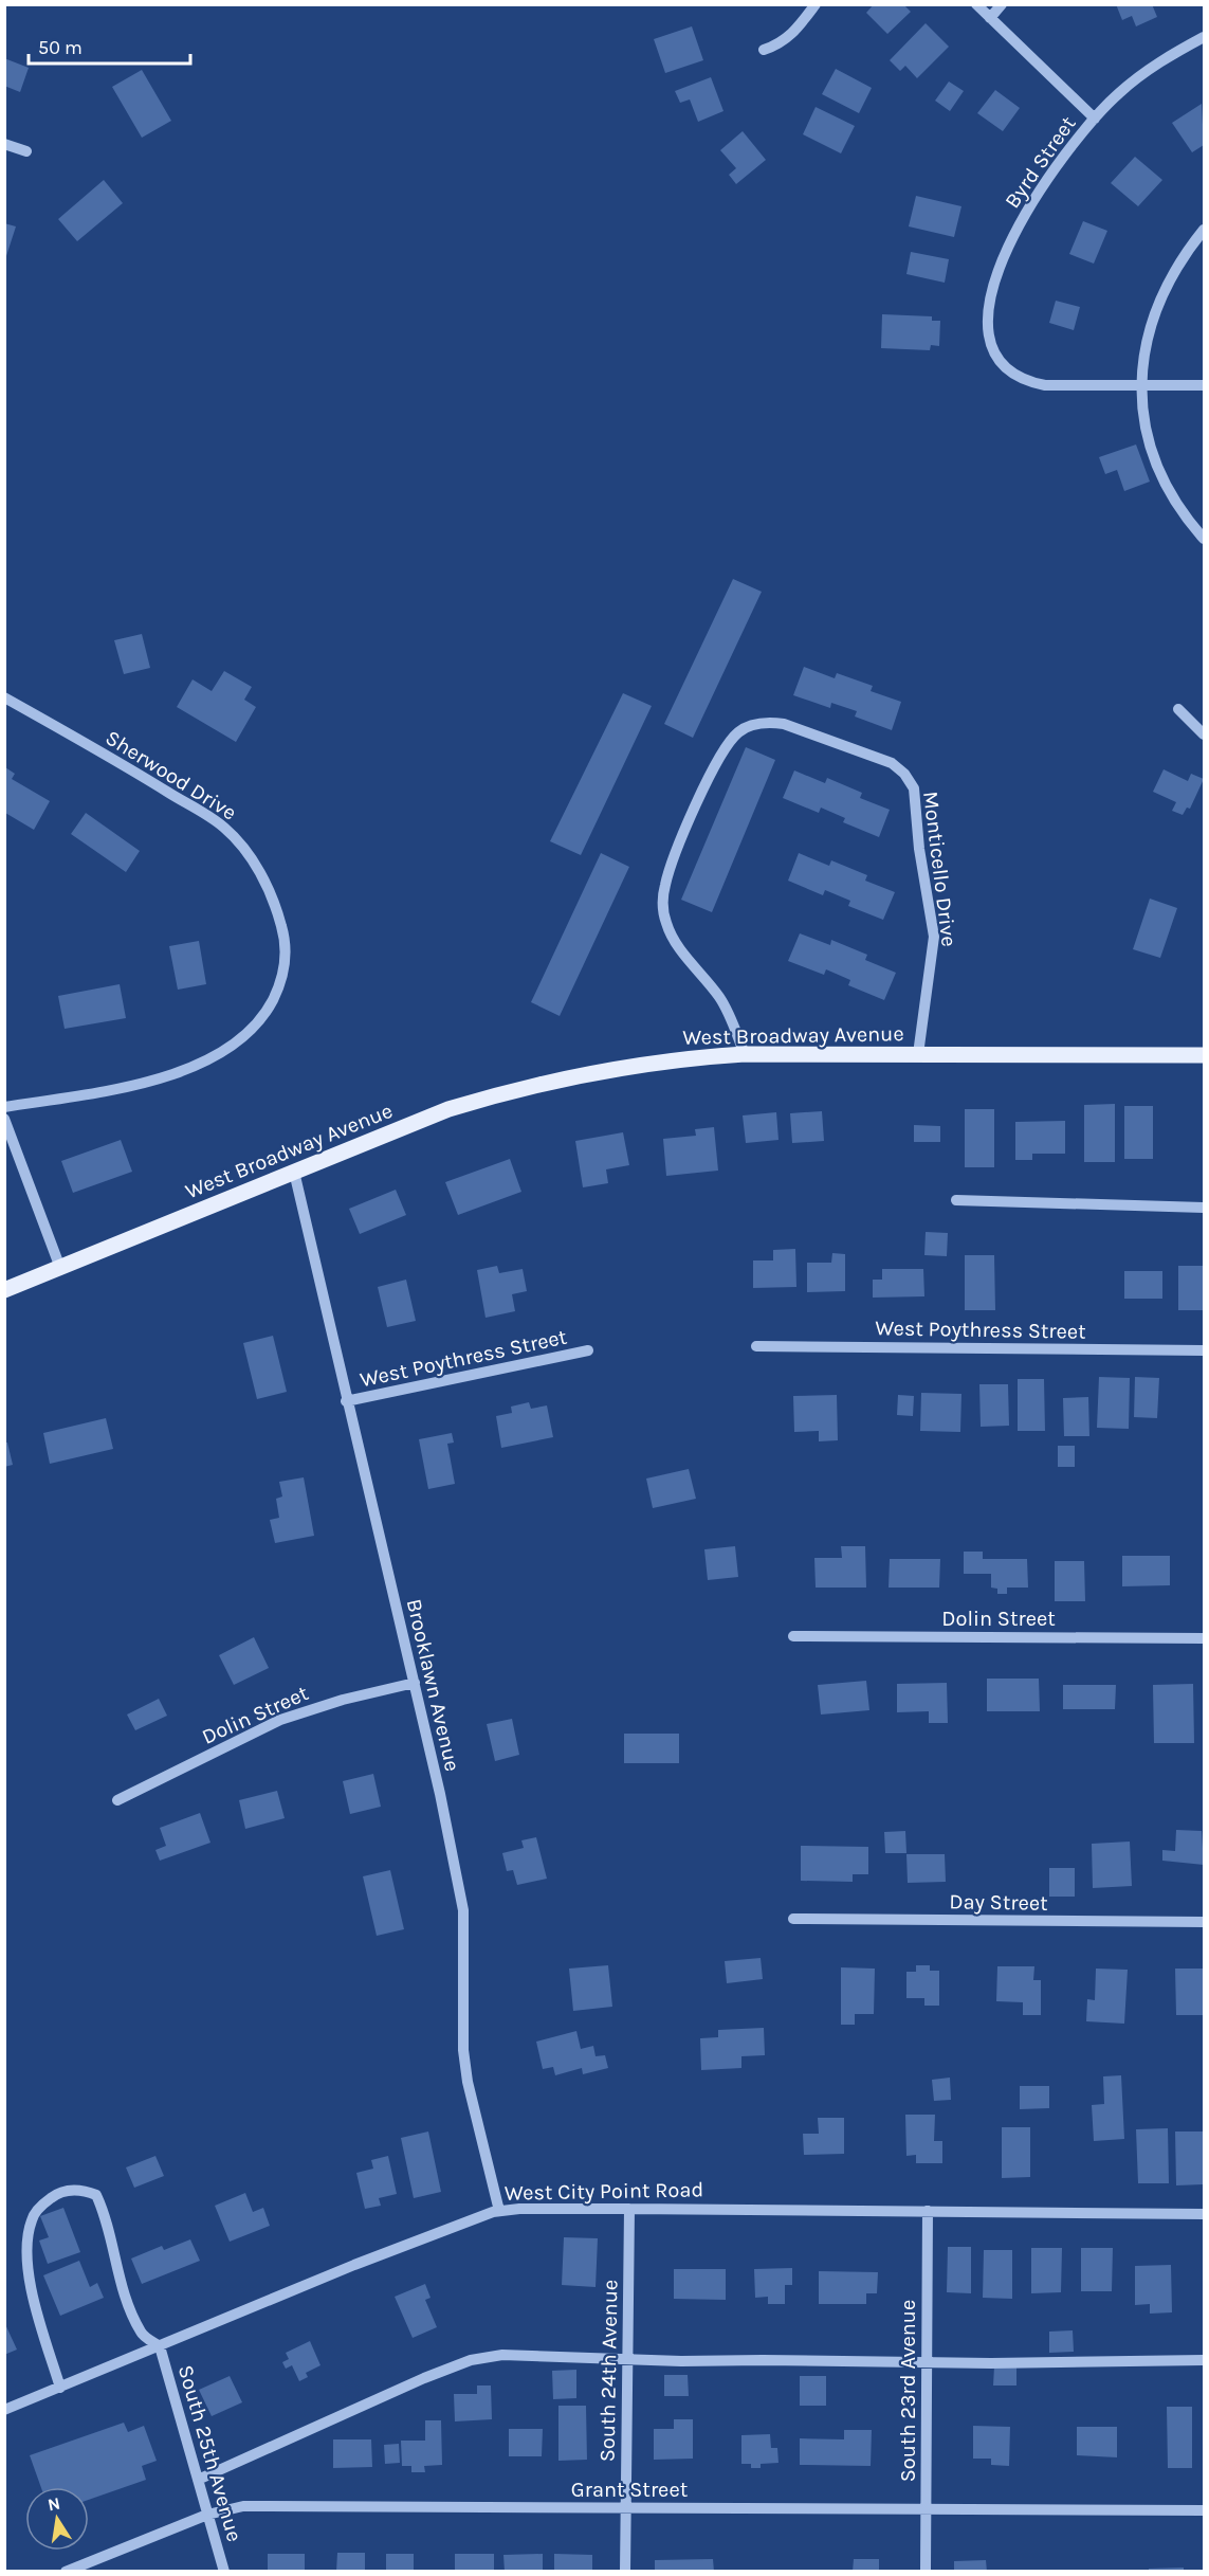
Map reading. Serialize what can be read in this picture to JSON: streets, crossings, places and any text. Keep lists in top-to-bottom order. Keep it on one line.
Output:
{"streets":{"main road":["West Broadway Avenue"],"street":["Byrd Street","Sherwood Drive","Monticello Drive","West Poythress Street","Dolin Street","Brooklawn Avenue","Day Street","West City Point Road","South 24th Avenue","South 23rd Avenue","South 25th Avenue","Grant Street"]},"crossings":[["Monticello Drive","West Broadway Avenue"],["West Broadway Avenue","Brooklawn Avenue"],["West Poythress Street","Brooklawn Avenue"],["Dolin Street","Brooklawn Avenue"],["Brooklawn Avenue","West City Point Road"],["West City Point Road","South 24th Avenue"],["West City Point Road","South 23rd Avenue"],["West City Point Road","South 25th Avenue"],["South 24th Avenue","Grant Street"],["South 23rd Avenue","Grant Street"],["South 25th Avenue","Grant Street"]],"scale_bar":"50 m","north":"top"}
